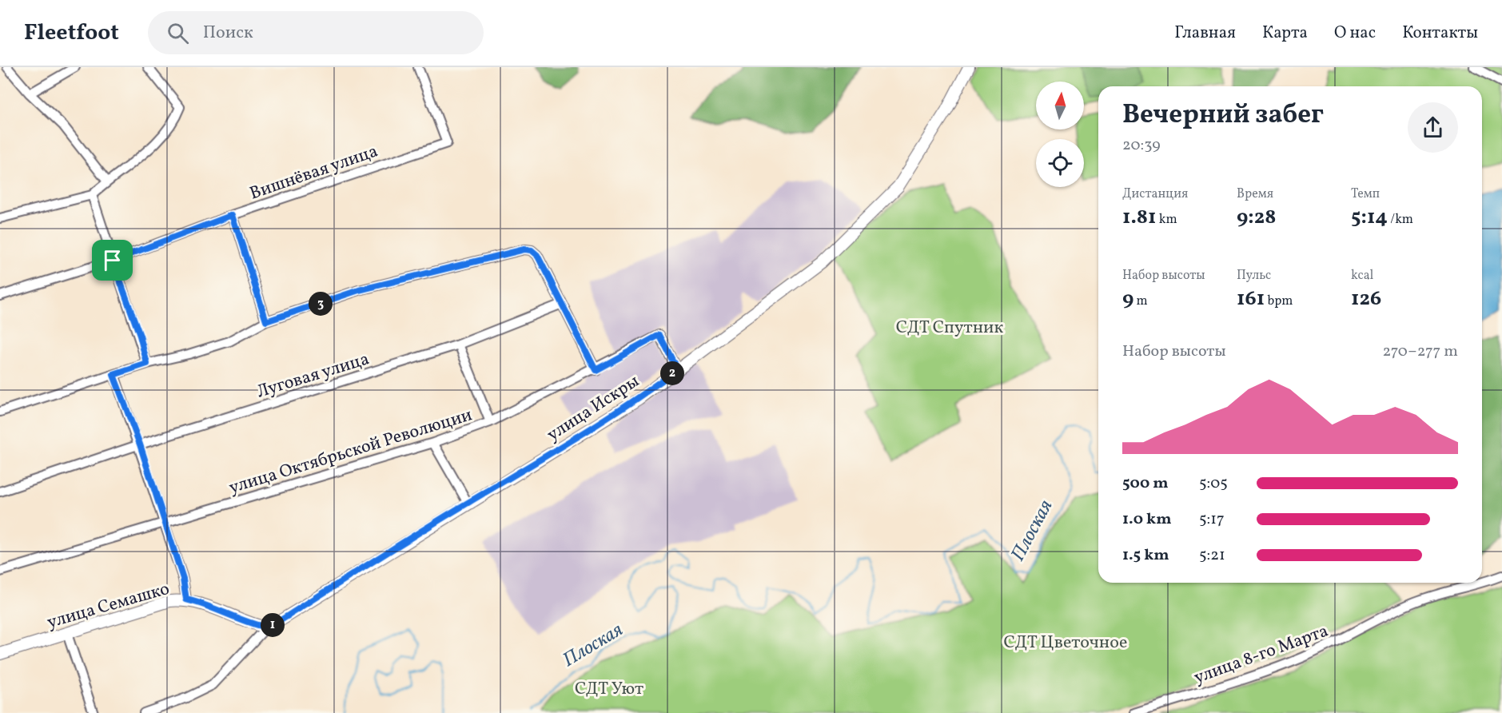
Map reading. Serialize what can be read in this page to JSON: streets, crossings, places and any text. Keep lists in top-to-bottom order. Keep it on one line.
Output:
{"streets":{"main road":["улица Искры","улица Семашко"],"street":["Вишнёвая улица","Луговая улица","улица Октябрьской Революции","улица 8-го Марта"]},"crossings":[["улица Искры","улица Октябрьской Революции"],["улица Искры","улица Семашко"]],"water":["Плоская"],"parks":["СДТ Спутник","СДТ Цветочное","СДТ Уют"],"north":"top","page":{"header":"Fleetfoot","search":"Поиск","nav":["Главная","Карта","О нас","Контакты"],"heading":["Вечерний забег","20:39"],"stats":[["Дистанция","1.81 km"],["Время","9:28"],["Темп","5:14 /km"],["Набор высоты","9 m"],["Пульс","161 bpm"],["kcal","126"]],"pins":["3","2","1"],"chart":["Набор высоты","270–277 m"],"list":[{"name":"500 m","note":"5:05"},{"name":"1.0 km","note":"5:17"},{"name":"1.5 km","note":"5:21"}]}}
